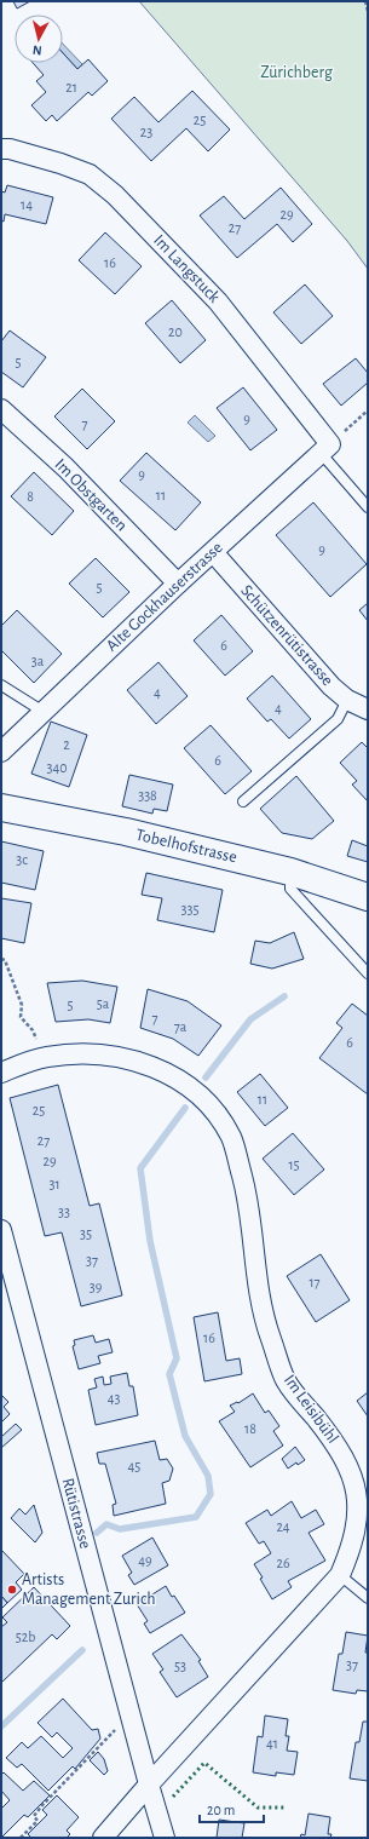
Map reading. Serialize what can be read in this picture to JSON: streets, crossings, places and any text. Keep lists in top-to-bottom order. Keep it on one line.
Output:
{"streets":{"main road":["Tobelhofstrasse"],"street":["Im Langstuck","Im Obstgarten","Alte Gockhauserstrasse","Schützenrütistrasse","Im Leisibühl","Rütistrasse"]},"crossings":[["Im Langstuck","Alte Gockhauserstrasse"],["Im Obstgarten","Alte Gockhauserstrasse"],["Alte Gockhauserstrasse","Schützenrütistrasse"],["Im Leisibühl","Rütistrasse"]],"parks":["Zürichberg"],"places":["Artists Management Zurich"],"house_numbers":["21","25","23","14","29","27","16","20","5","9","7","9","11","8","9","5","6","3a","4","4","2","6","340","338","3c","335","5a","5","7","7a","6","11","25","27","29","15","31","33","35","37","17","39","16","43","18","45","24","49","26","52b","37","53","41"],"scale_bar":"20 m","north":"bottom"}
